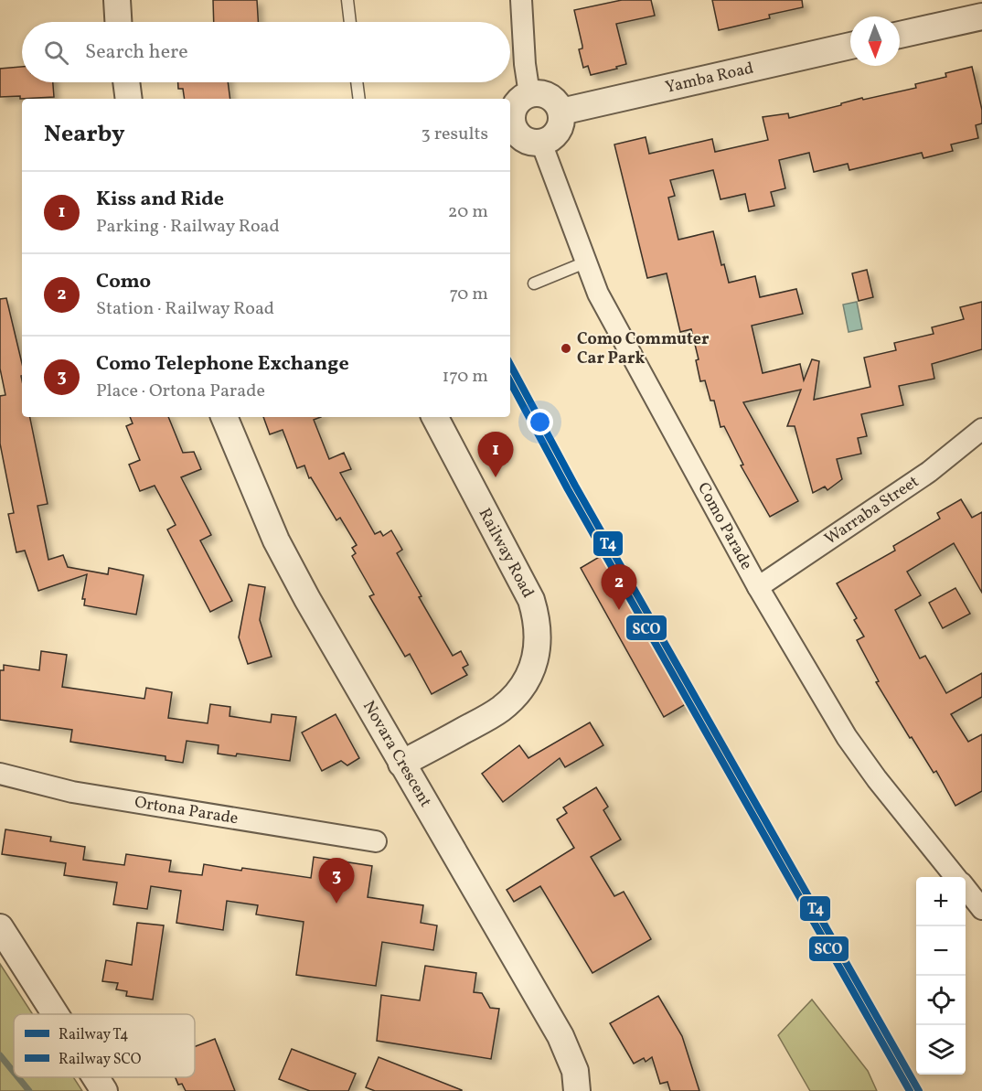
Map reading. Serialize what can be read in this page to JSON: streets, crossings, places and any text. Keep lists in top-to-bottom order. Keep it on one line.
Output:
{"streets":{"street":["Yamba Road","Warraba Street","Como Parade","Railway Road","Novara Crescent","Ortona Parade"]},"crossings":[["Yamba Road","Como Parade"],["Warraba Street","Como Parade"],["Railway Road","Novara Crescent"]],"places":["Como Commuter Car Park"],"lines":["rail line T4","rail line SCO"],"legend":["Railway T4","Railway SCO"],"north":"bottom","page":{"search":"Search here","heading":["Nearby","3 results"],"list":[{"mark":"1","name":"Kiss and Ride","note":"Parking · Railway Road","value":"20 m"},{"mark":"2","name":"Como","note":"Station · Railway Road","value":"70 m"},{"mark":"3","name":"Como Telephone Exchange","note":"Place · Ortona Parade","value":"170 m"}],"pins":["1","2","3"],"map_buttons":["+","−"]}}
